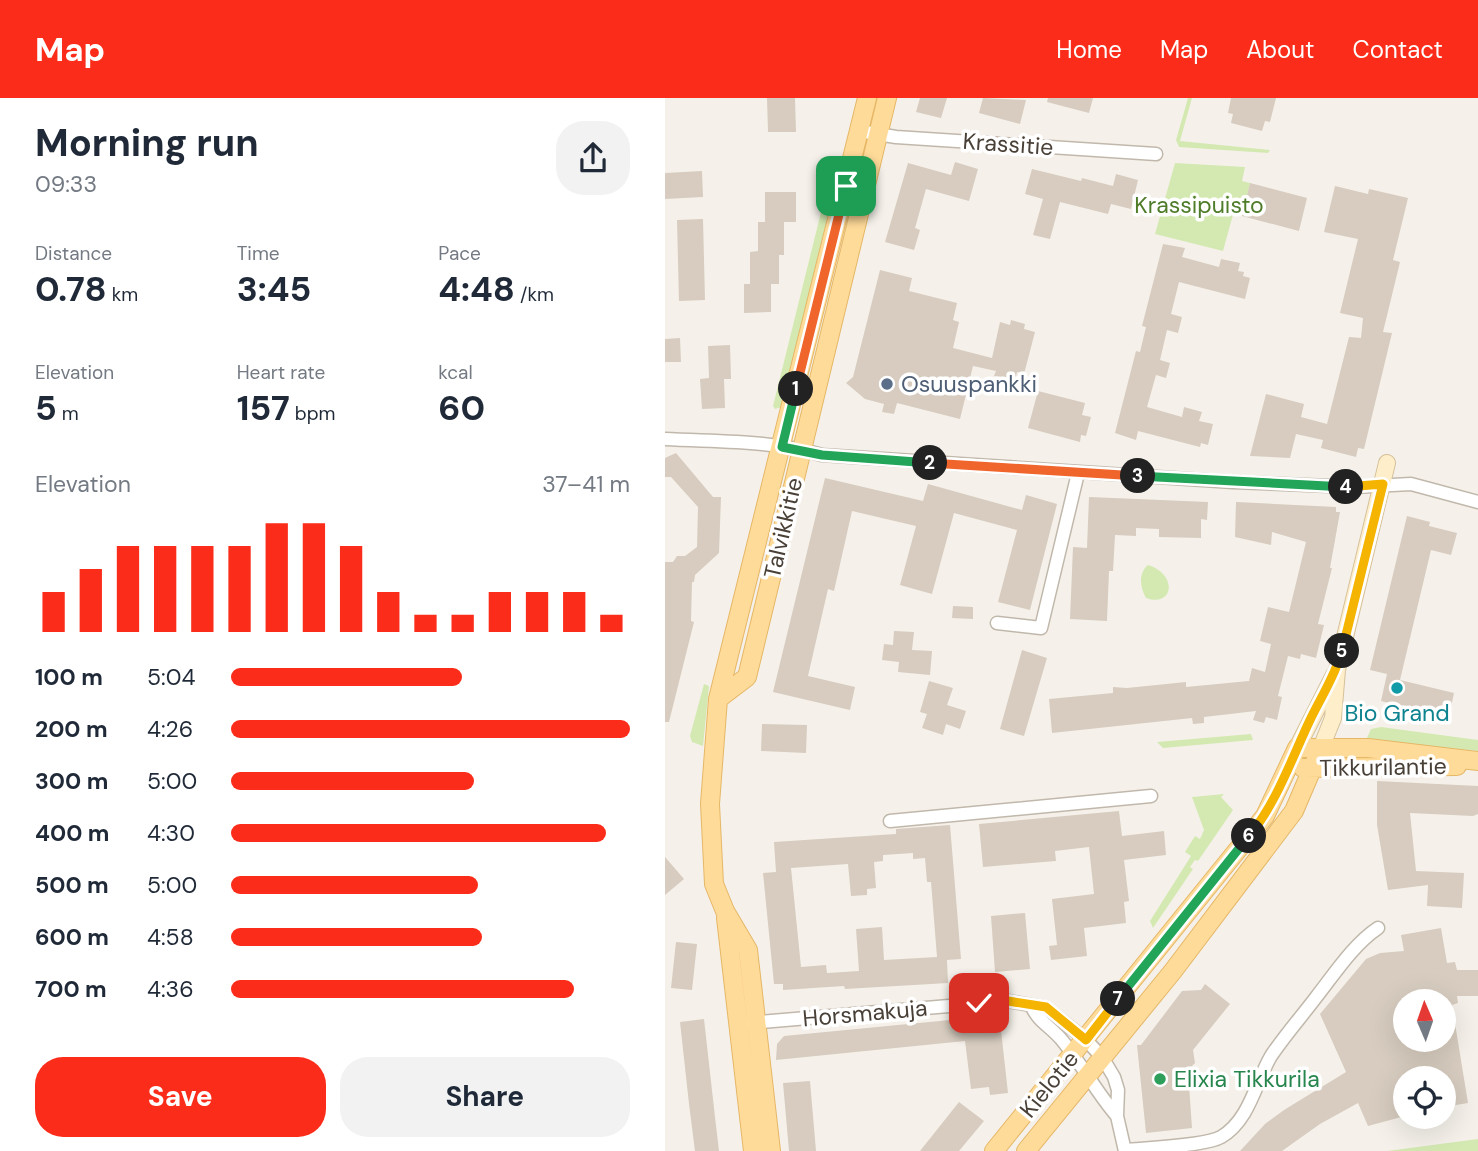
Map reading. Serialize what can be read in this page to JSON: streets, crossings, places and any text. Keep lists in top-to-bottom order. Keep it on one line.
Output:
{"streets":{"main road":["Talvikkitie","Tikkurilantie","Kielotie"],"street":["Krassitie","Horsmakuja"]},"crossings":[["Krassitie","Talvikkitie"],["Talvikkitie","Horsmakuja"],["Tikkurilantie","Kielotie"],["Horsmakuja","Kielotie"]],"parks":["Krassipuisto"],"places":["Osuuspankki","Bio Grand","Elixia Tikkurila"],"north":"top","page":{"header":"Map","nav":["Home","Map","About","Contact"],"heading":["Morning run","09:33"],"stats":[["Distance","0.78 km"],["Time","3:45"],["Pace","4:48 /km"],["Elevation","5 m"],["Heart rate","157 bpm"],["kcal","60"]],"pins":["1","2","3","4","5","6","7"],"chart":["Elevation","37–41 m"],"list":[{"name":"100 m","note":"5:04"},{"name":"200 m","note":"4:26"},{"name":"300 m","note":"5:00"},{"name":"400 m","note":"4:30"},{"name":"500 m","note":"5:00"},{"name":"600 m","note":"4:58"},{"name":"700 m","note":"4:36"}],"buttons":["Save","Share"]}}
